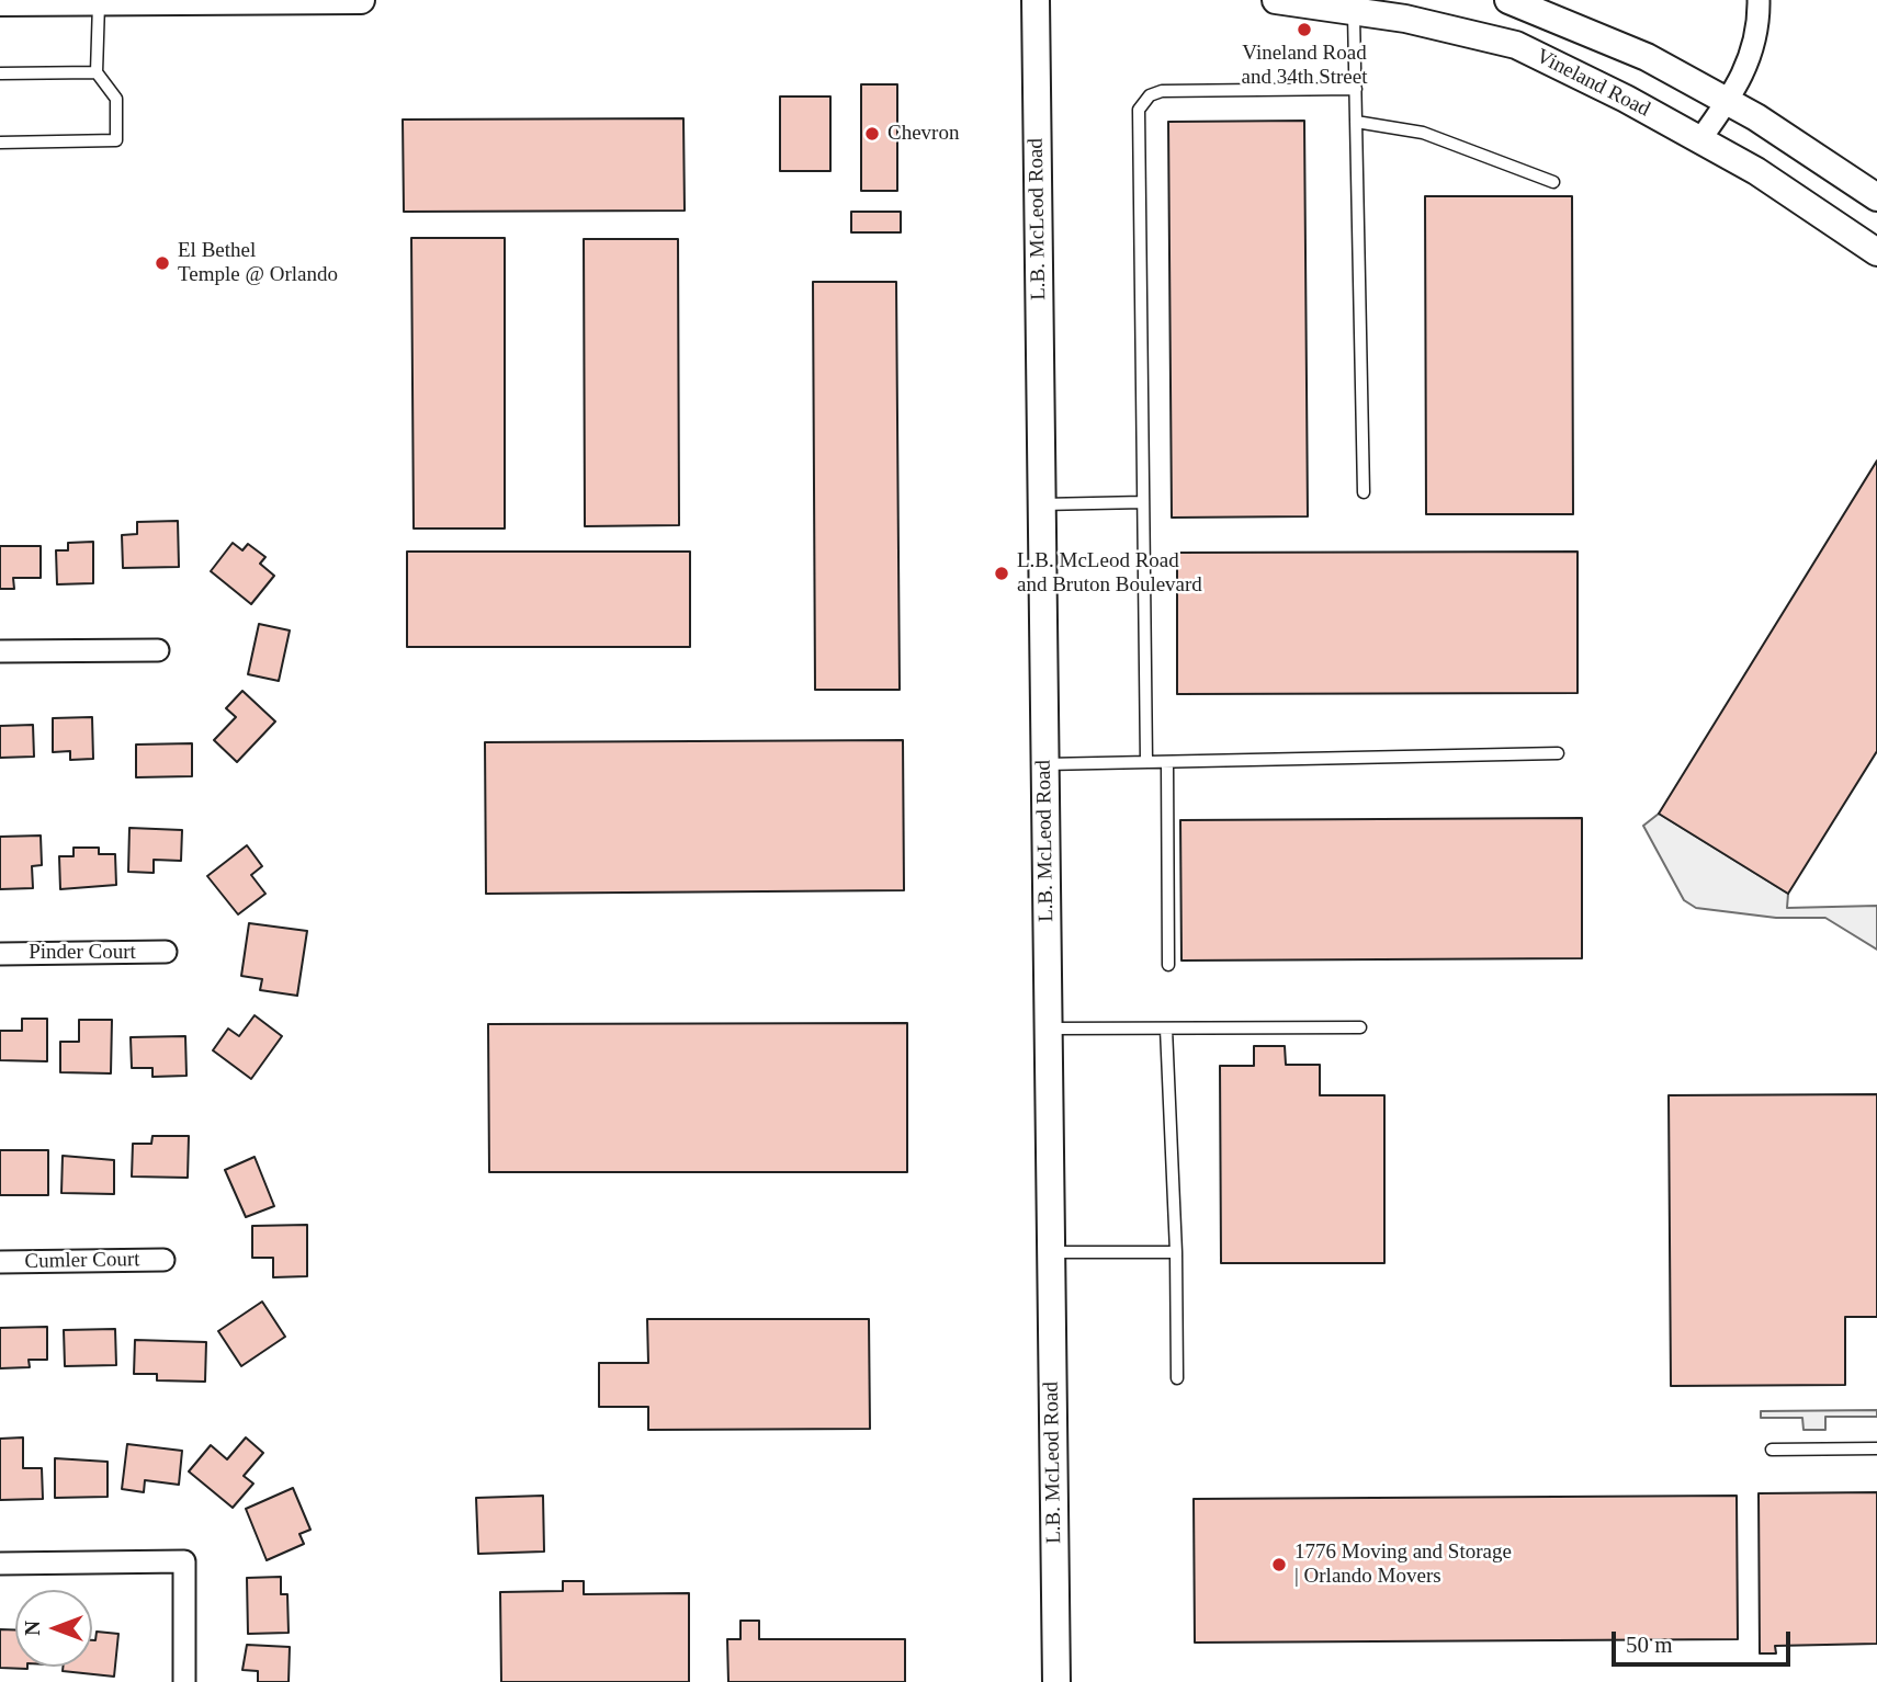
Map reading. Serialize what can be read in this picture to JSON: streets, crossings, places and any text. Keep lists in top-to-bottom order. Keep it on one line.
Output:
{"streets":{"street":["Vineland Road","L.B. McLeod Road","Pinder Court","Cumler Court"]},"places":["Vineland Road and 34th Street","Chevron","El Bethel Temple @ Orlando","L.B. McLeod Road and Bruton Boulevard","1776 Moving and Storage | Orlando Movers"],"scale_bar":"50 m","north":"left"}
